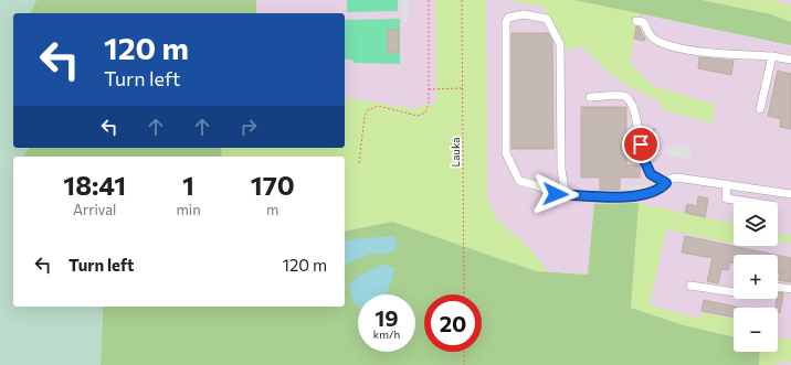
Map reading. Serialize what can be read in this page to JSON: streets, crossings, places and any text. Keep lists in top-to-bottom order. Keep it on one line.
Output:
{"streets":{"path":["Lauka"]},"page":{"turn":["120 m","Turn left"],"eta":["18:41","Arrival","1","min","170","m"],"map_buttons":["+","−"],"list":[{"name":"Turn left","value":"120 m"}],"speed":"19 km/h","limit":"20"}}
